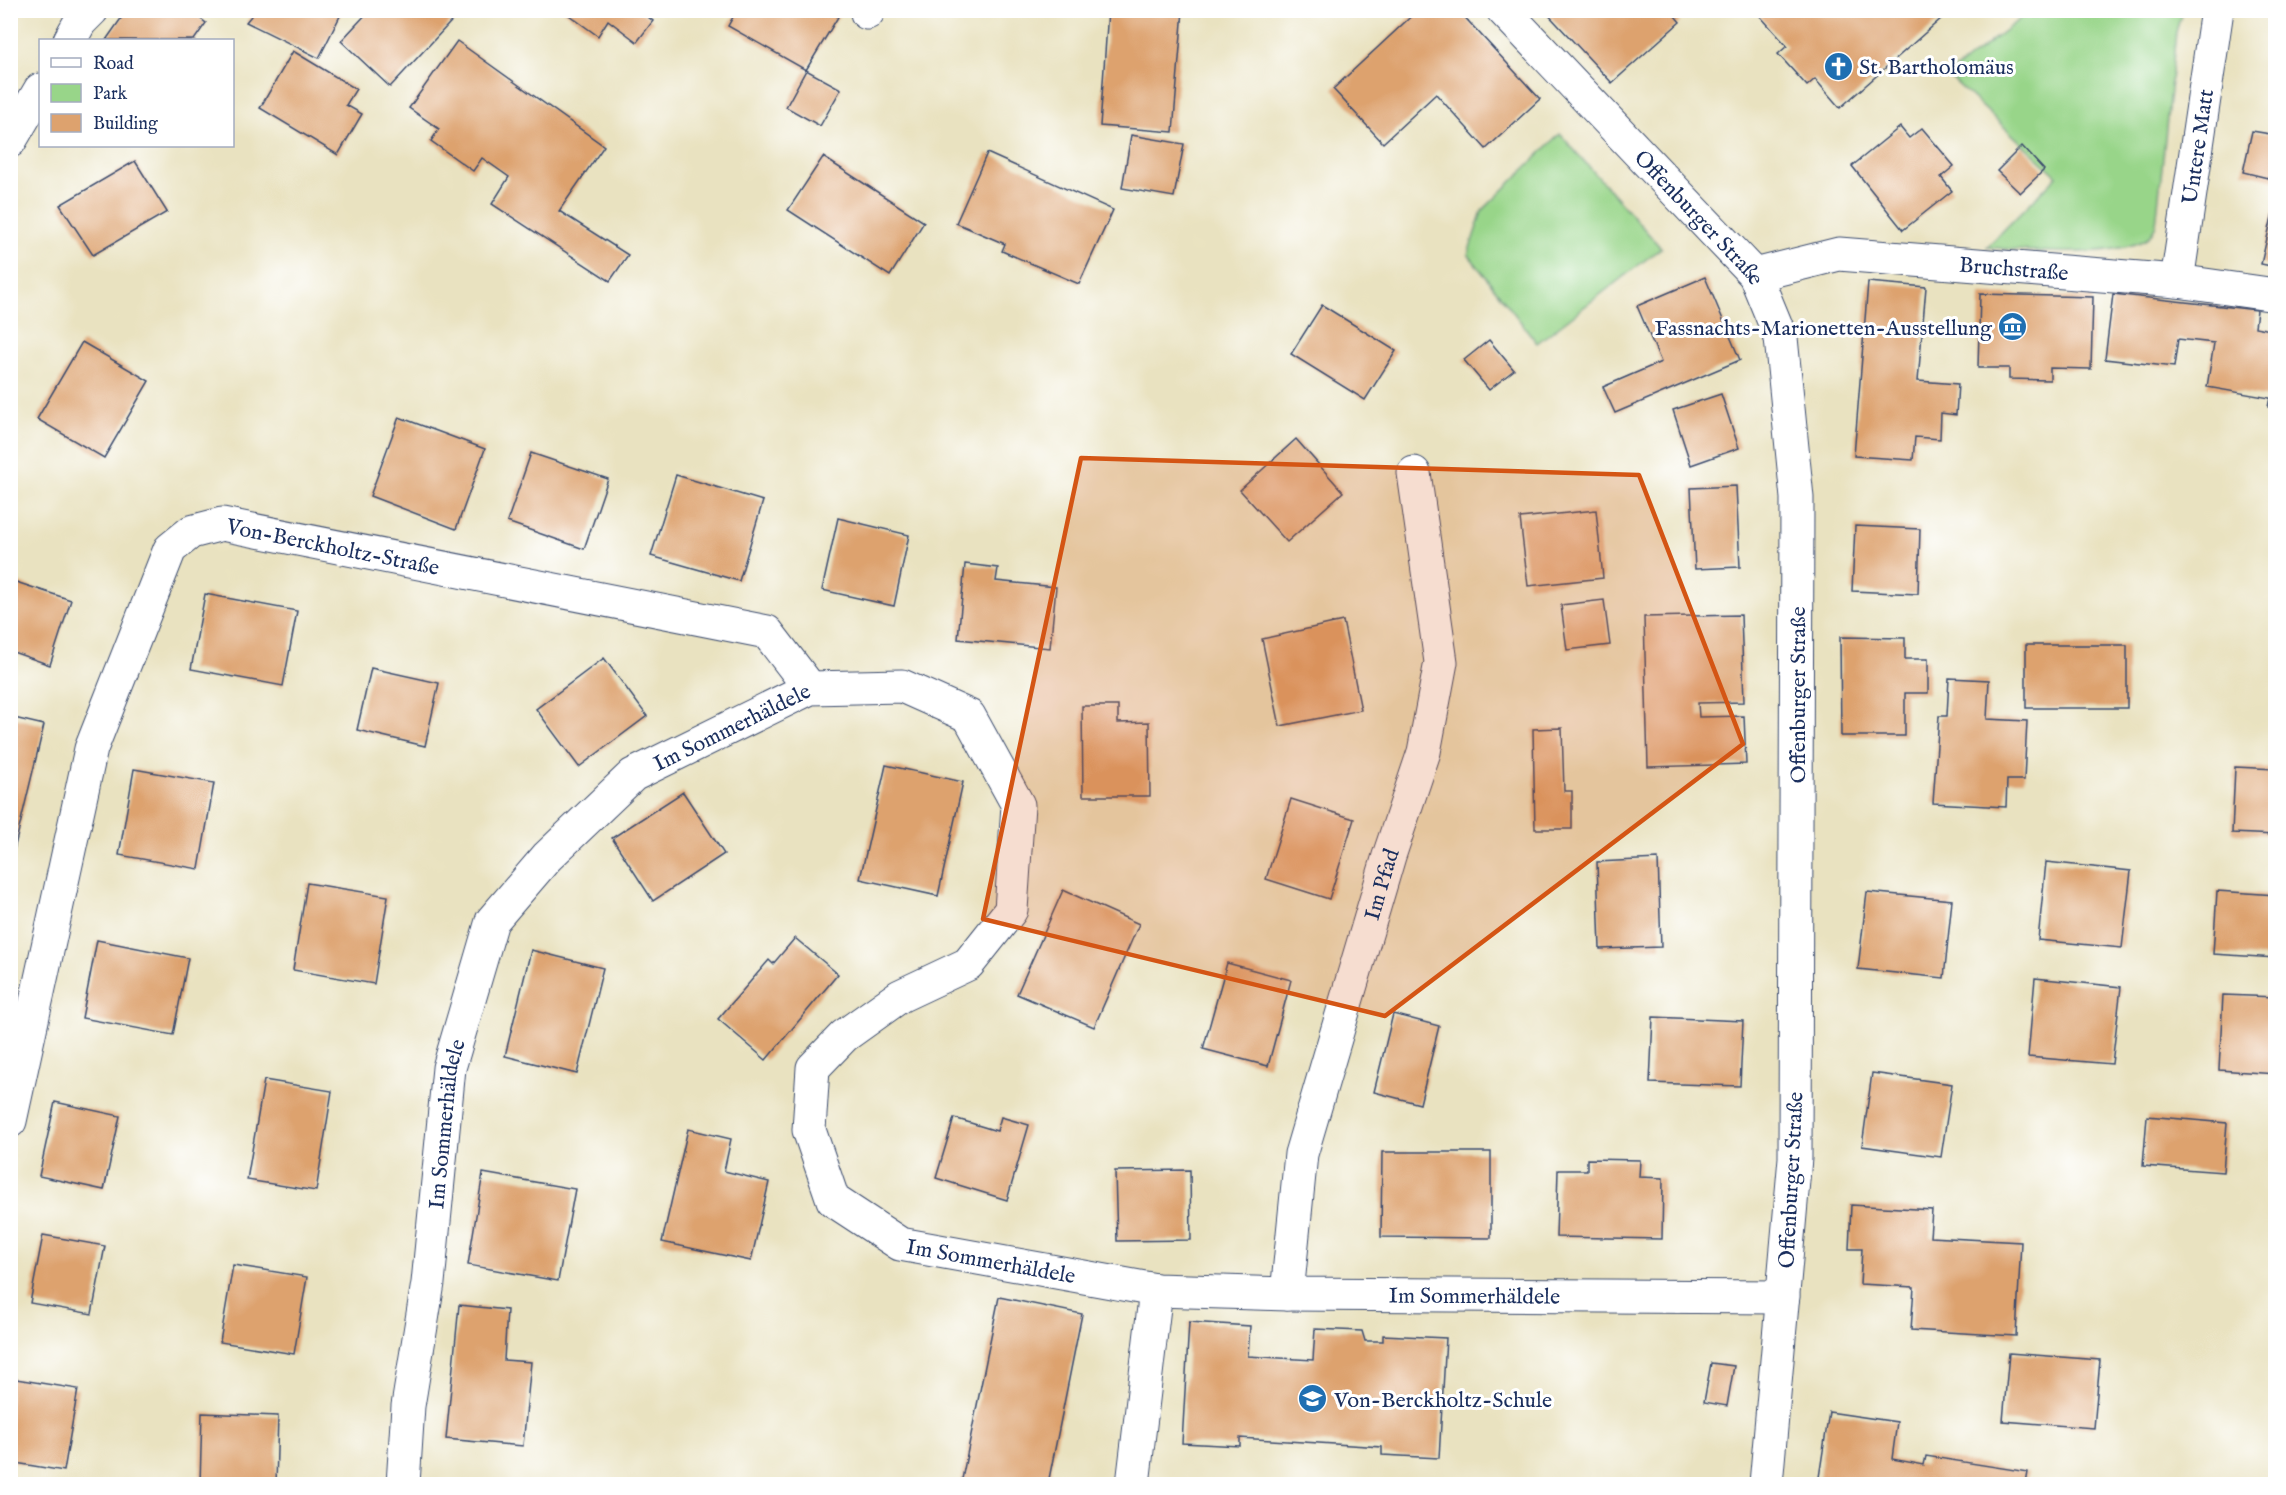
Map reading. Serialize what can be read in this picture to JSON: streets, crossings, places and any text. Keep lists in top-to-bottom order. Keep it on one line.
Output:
{"streets":{"street":["Untere Matt","Offenburger Straße","Bruchstraße","Von-Berckholtz-Straße","Im Sommerhäldele","Im Pfad"]},"crossings":[["Untere Matt","Bruchstraße"],["Offenburger Straße","Bruchstraße"],["Offenburger Straße","Im Sommerhäldele"],["Von-Berckholtz-Straße","Im Sommerhäldele"],["Im Sommerhäldele","Im Pfad"]],"places":{"church":["St. Bartholomäus"],"museum":["Fassnachts-Marionetten-Ausstellung"],"school or university":["Von-Berckholtz-Schule"]},"legend":["Road","Park","Building"]}
